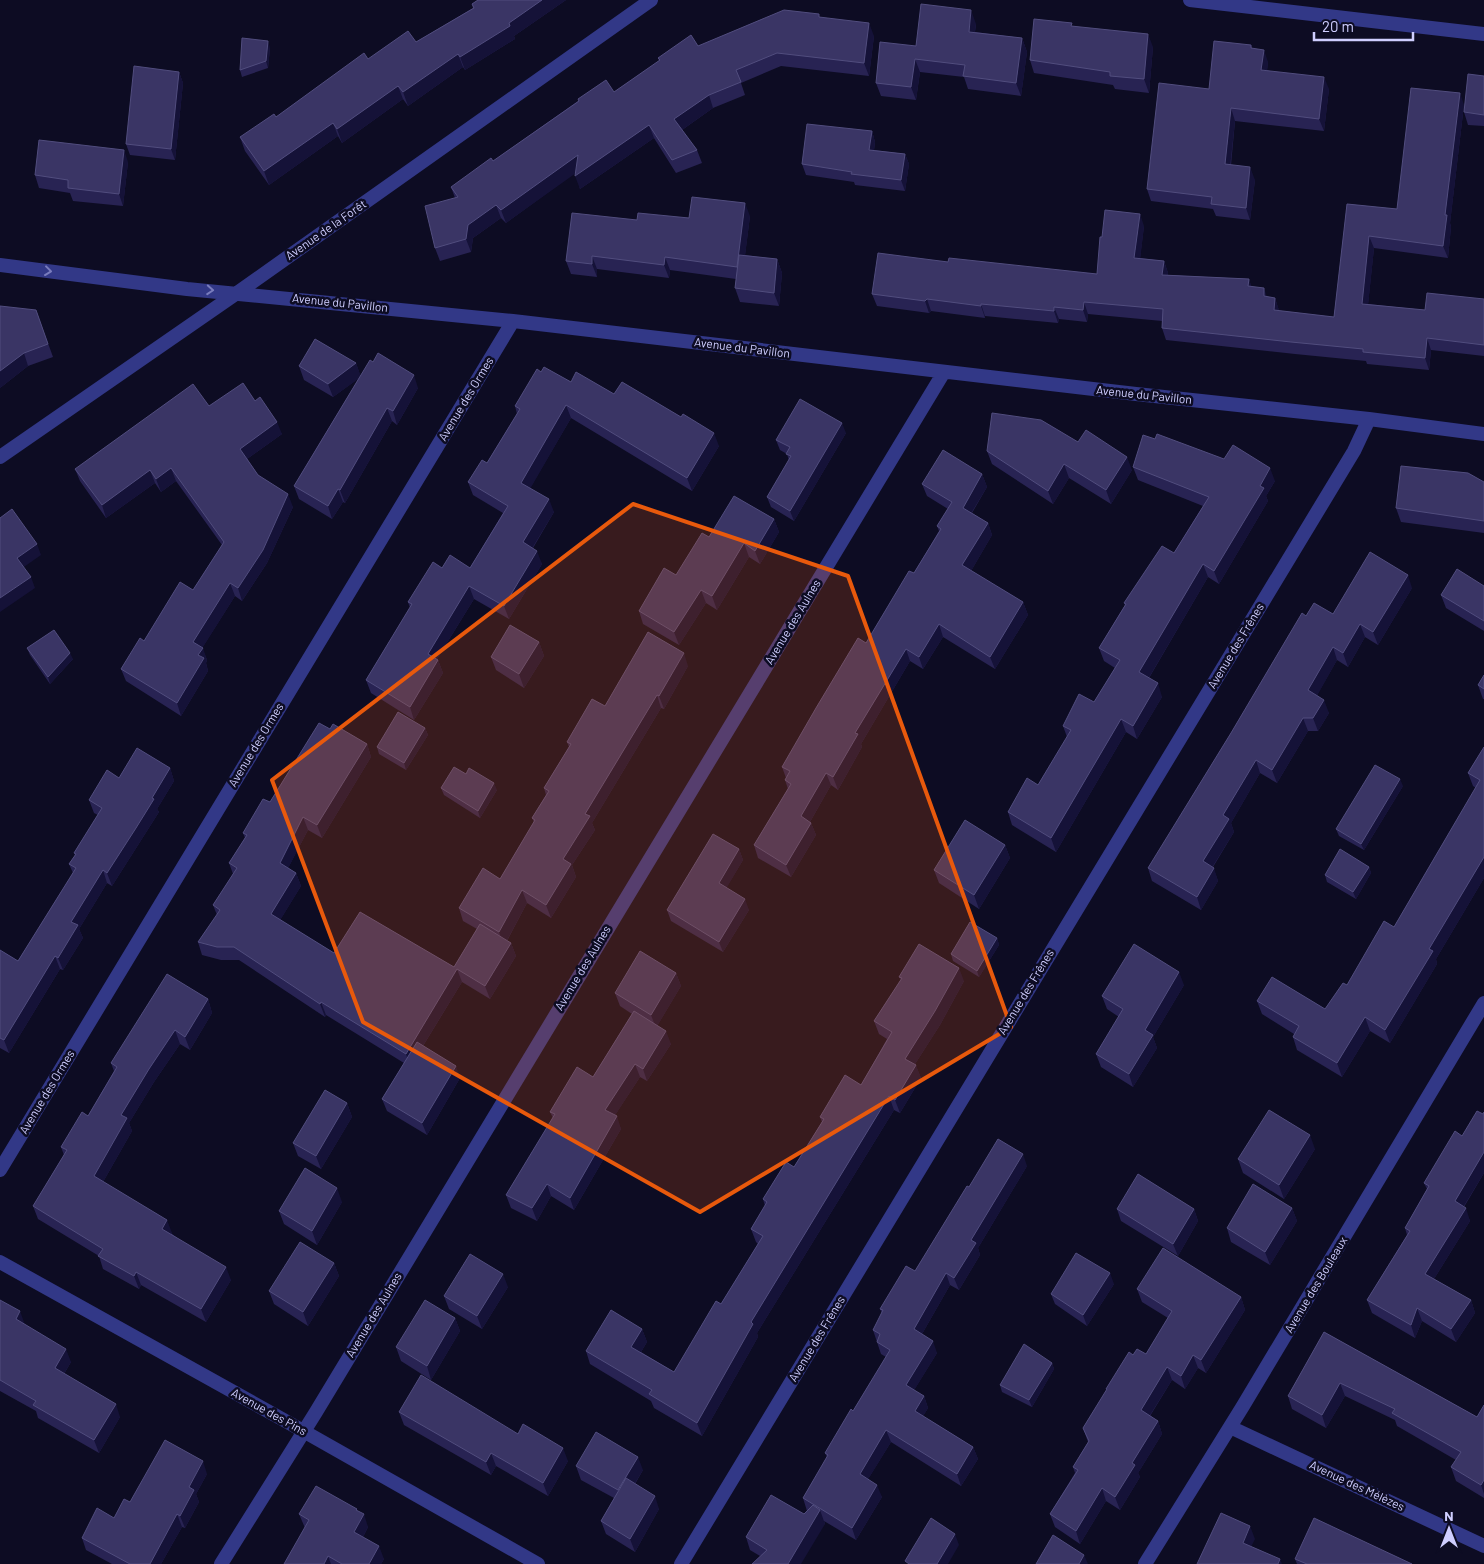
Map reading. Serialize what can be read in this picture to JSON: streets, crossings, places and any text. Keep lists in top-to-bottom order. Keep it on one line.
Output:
{"streets":{"street":["Avenue de la Forêt","Avenue du Pavillon","Avenue des Ormes","Avenue des Aulnes","Avenue des Frênes","Avenue des Bouleaux","Avenue des Pins","Avenue des Mélèzes"]},"crossings":[["Avenue de la Forêt","Avenue du Pavillon"],["Avenue du Pavillon","Avenue des Ormes"],["Avenue du Pavillon","Avenue des Aulnes"],["Avenue du Pavillon","Avenue des Frênes"],["Avenue des Aulnes","Avenue des Pins"],["Avenue des Bouleaux","Avenue des Mélèzes"]],"scale_bar":"20 m","north":"top"}
